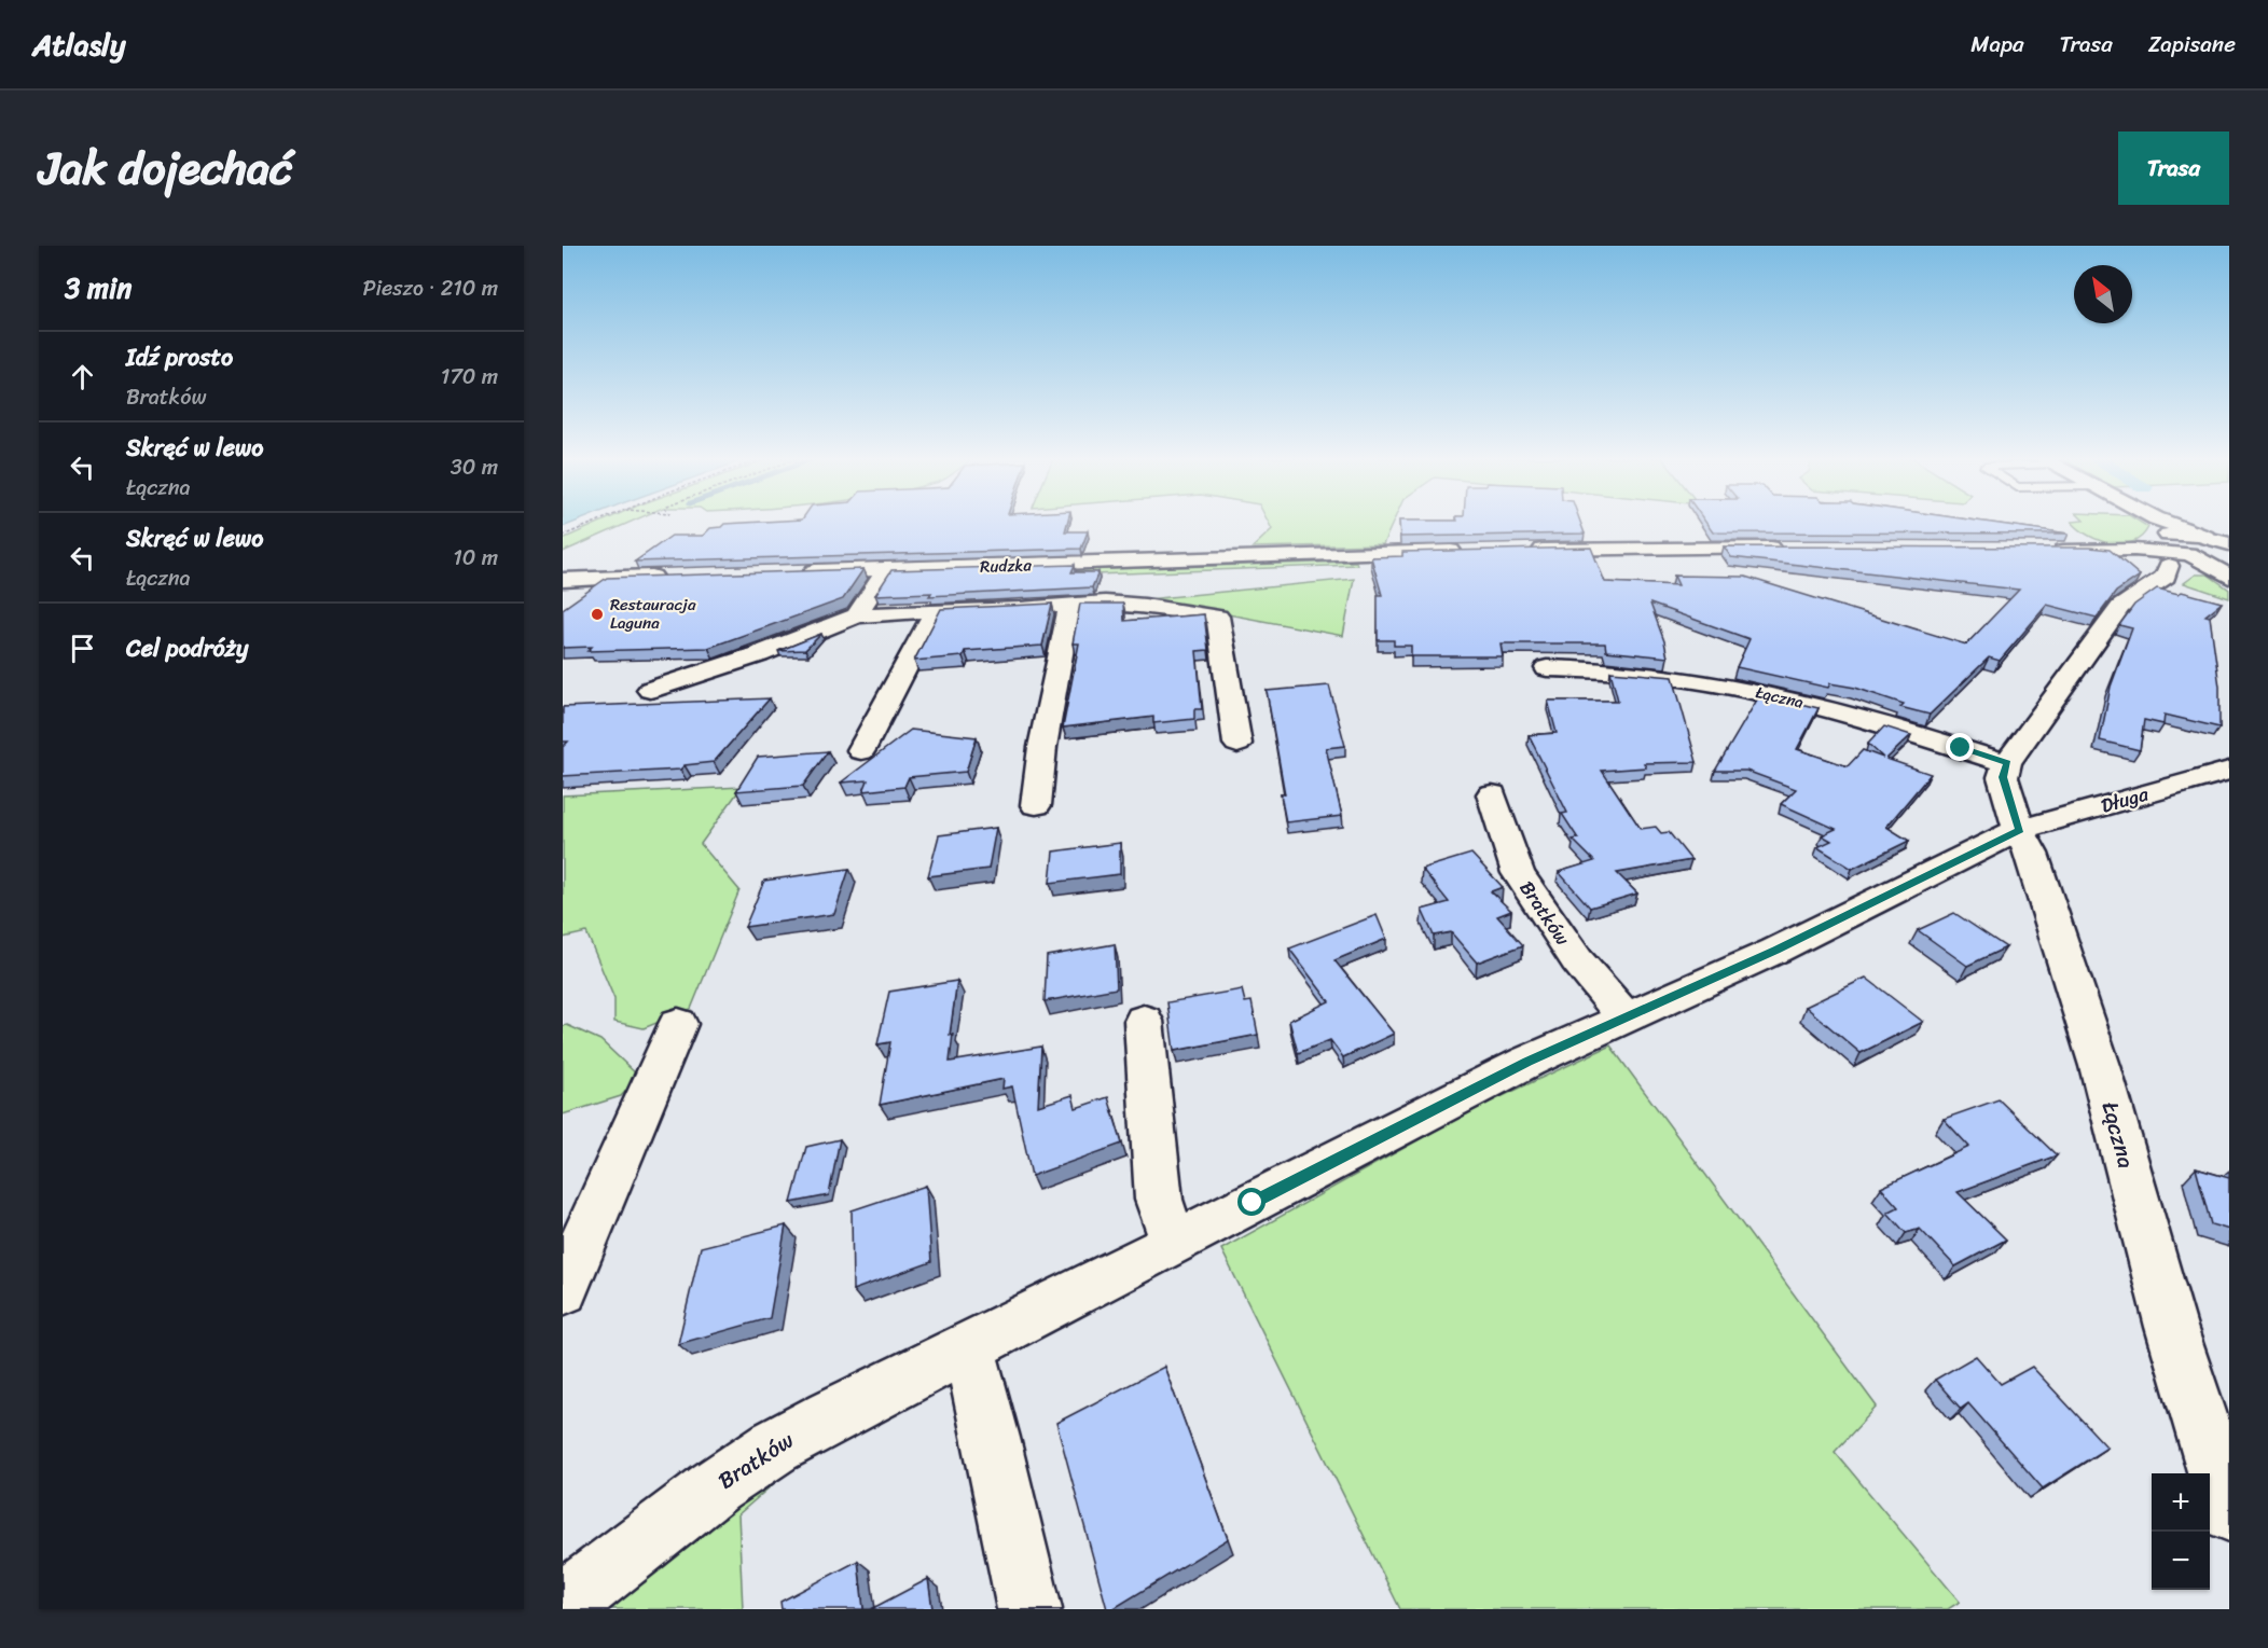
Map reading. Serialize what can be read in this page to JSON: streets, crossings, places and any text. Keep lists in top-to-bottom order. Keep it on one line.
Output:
{"streets":{"street":["Rudzka","Łączna","Długa","Bratków"]},"crossings":[["Łączna","Długa"],["Łączna","Bratków"],["Długa","Bratków"]],"places":["Restauracja Laguna"],"north":"top left","page":{"header":"Atlasly","nav":["Mapa","Trasa","Zapisane"],"title":"Jak dojechać","buttons":"Trasa","heading":["3 min","Pieszo · 210 m"],"list":[["Idź prosto","Bratków","170 m"],["Skręć w lewo","Łączna","30 m"],["Skręć w lewo","Łączna","10 m"],"Cel podróży"],"map_buttons":["+","−"]}}
